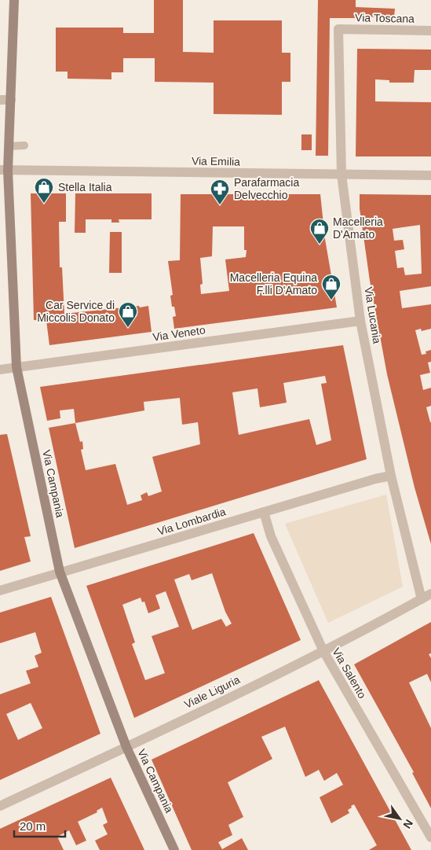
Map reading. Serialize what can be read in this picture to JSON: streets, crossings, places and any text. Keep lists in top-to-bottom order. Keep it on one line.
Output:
{"streets":{"street":["Via Toscana","Via Emilia","Via Lucania","Via Veneto","Via Campania","Via Lombardia","Via Salento","Viale Liguria"]},"crossings":[["Via Toscana","Via Lucania"],["Via Emilia","Via Lucania"],["Via Emilia","Via Campania"],["Via Lucania","Via Veneto"],["Via Lucania","Via Lombardia"],["Via Lucania","Viale Liguria"],["Via Veneto","Via Campania"],["Via Campania","Via Lombardia"],["Via Campania","Viale Liguria"],["Via Lombardia","Via Salento"],["Via Salento","Viale Liguria"]],"places":{"shop":["Stella Italia","Macelleria D'Amato","Macelleria Equina F.lli D'Amato","Car Service di Miccolis Donato"],"pharmacy":["Parafarmacia Delvecchio"]},"scale_bar":"20 m","north":"bottom right"}
